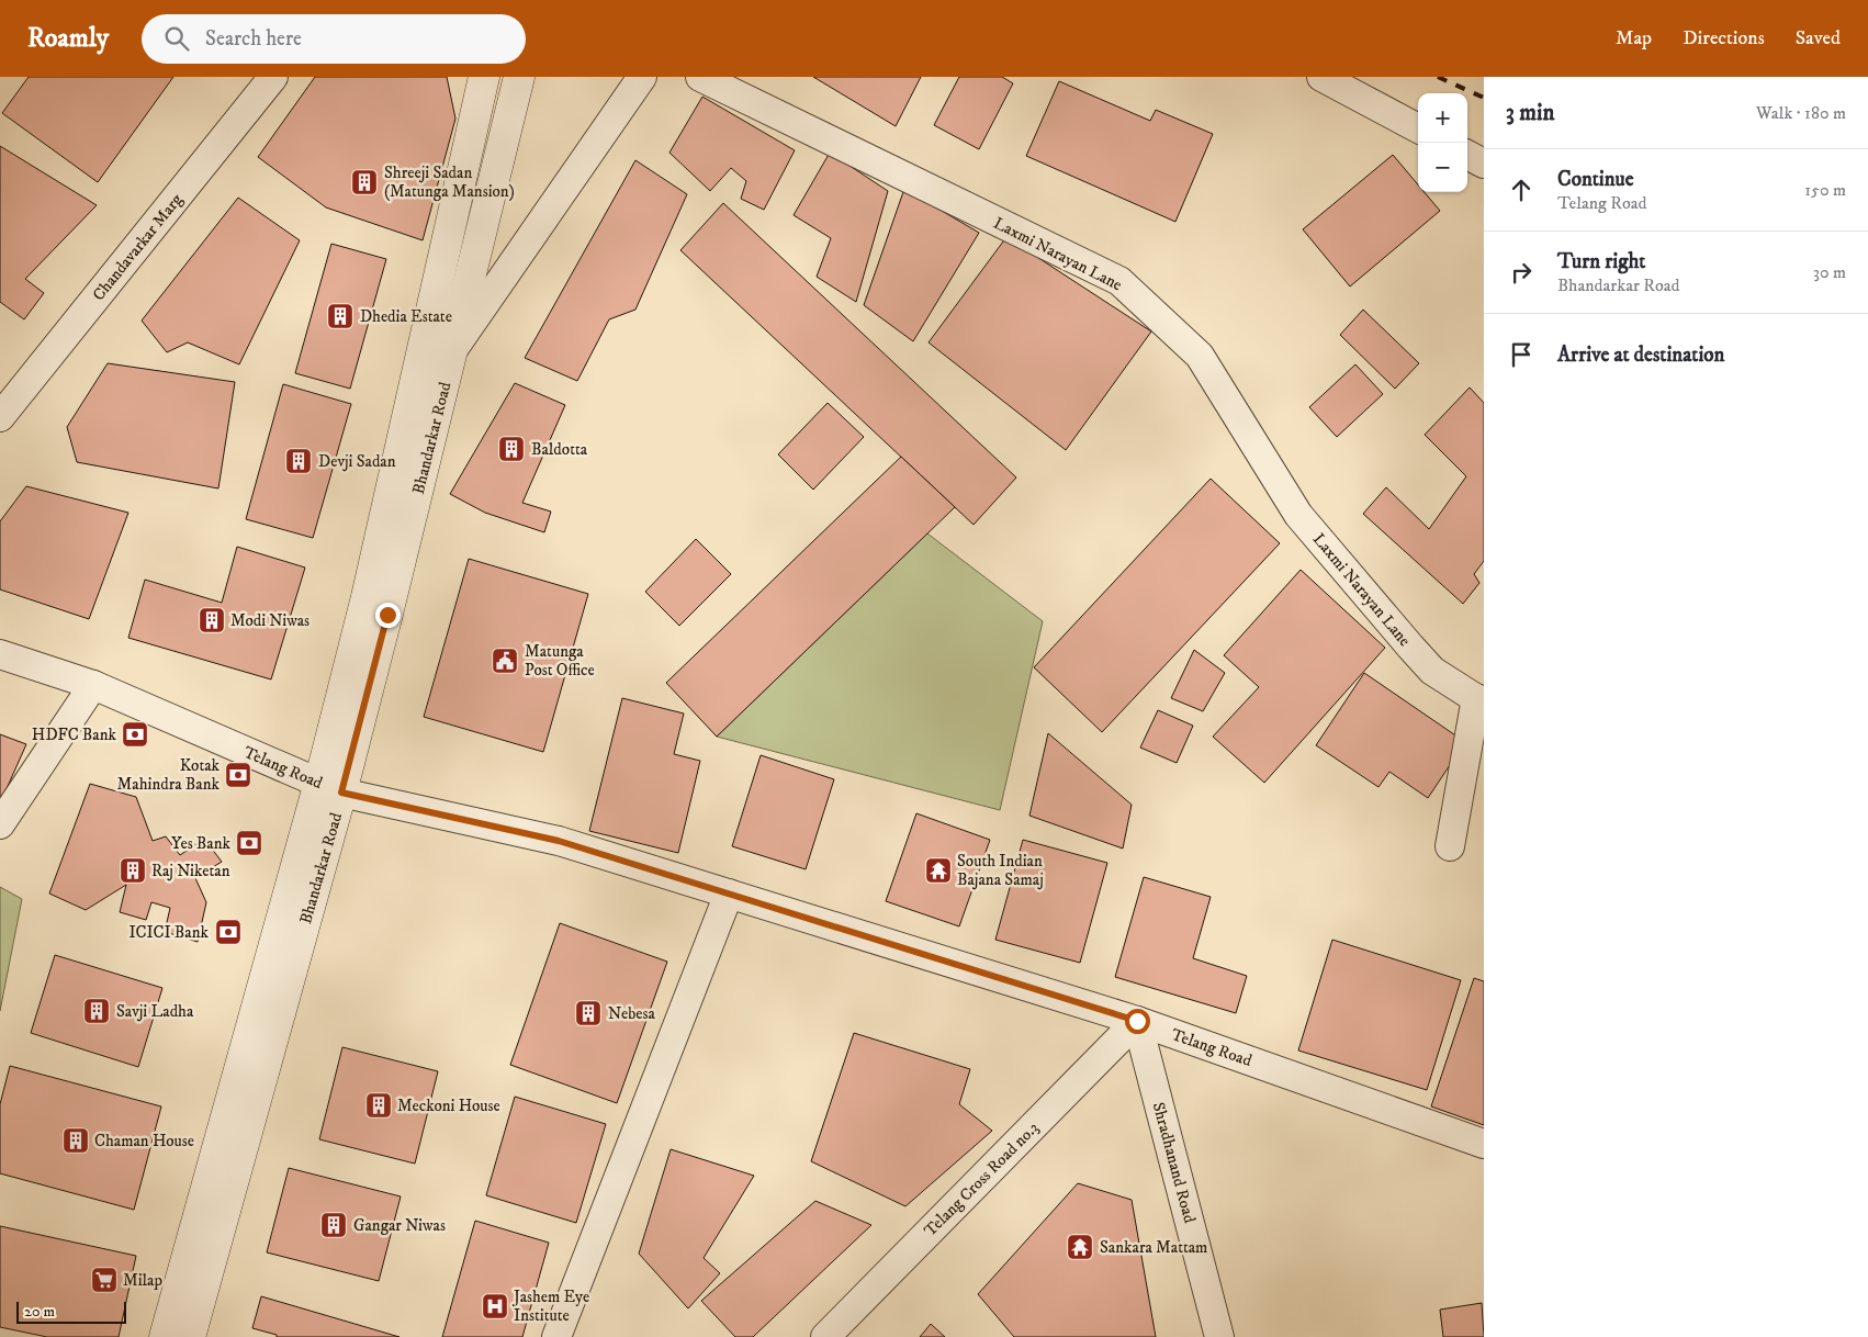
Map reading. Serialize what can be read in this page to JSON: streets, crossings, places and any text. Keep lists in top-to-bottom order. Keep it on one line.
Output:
{"streets":{"street":["Chandavarkar Marg","Laxmi Narayan Lane","Bhandarkar Road","Telang Road","Shradhanand Road","Telang Cross Road no.3"]},"crossings":[["Bhandarkar Road","Telang Road"],["Telang Road","Shradhanand Road"],["Telang Road","Telang Cross Road no.3"],["Shradhanand Road","Telang Cross Road no.3"]],"places":{"building":["Shreeji Sadan (Matunga Mansion)","Dhedia Estate","Baldotta","Devji Sadan","Modi Niwas","Raj Niketan","Savji Ladha","Nebesa","Meckoni House","Chaman House","Gangar Niwas"],"public building":["Matunga Post Office"],"bank":["HDFC Bank","Kotak Mahindra Bank","Yes Bank","ICICI Bank"],"temple":["South Indian Bajana Samaj","Sankara Mattam"],"supermarket":["Milap"],"hospital":["Jashem Eye Institute"]},"scale_bar":"20 m","page":{"header":"Roamly","search":"Search here","nav":["Map","Directions","Saved"],"heading":["3 min","Walk · 180 m"],"map_buttons":["+","−"],"list":[["Continue","Telang Road","150 m"],["Turn right","Bhandarkar Road","30 m"],"Arrive at destination"],"scale":"20 m"}}
